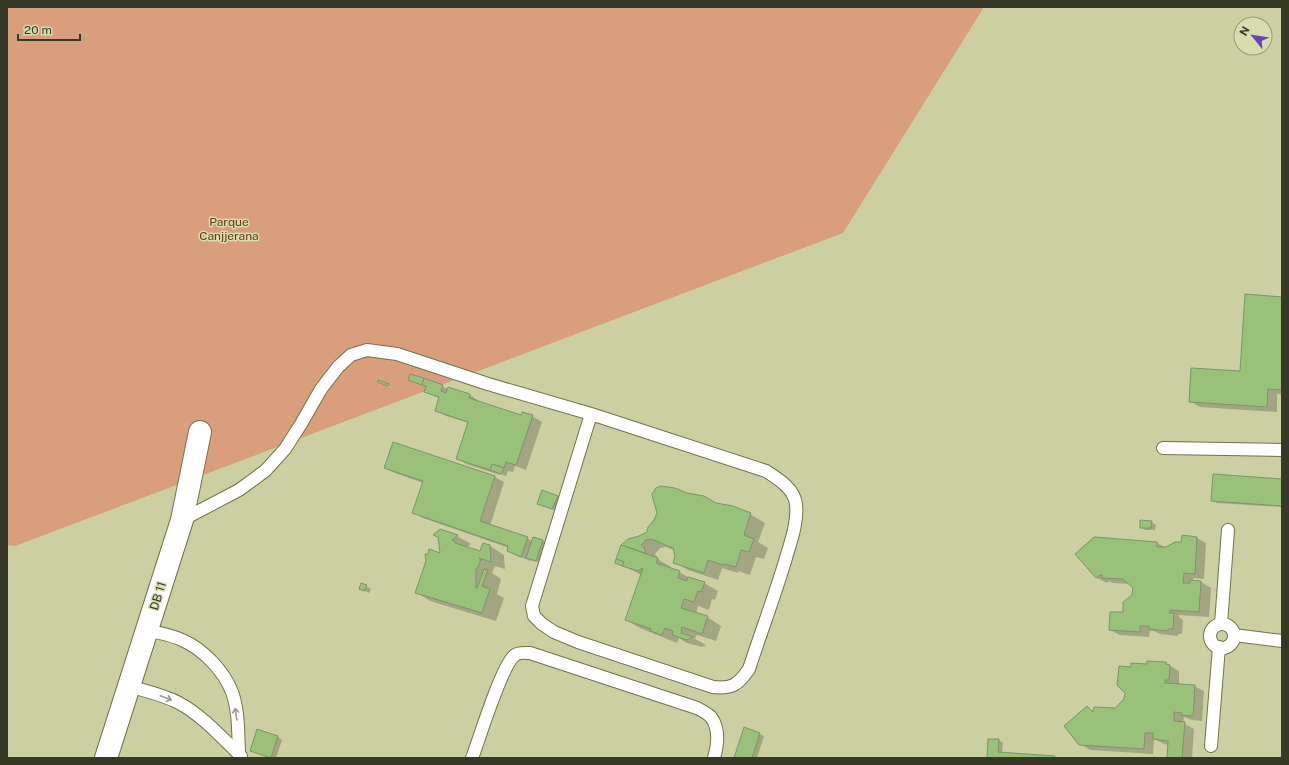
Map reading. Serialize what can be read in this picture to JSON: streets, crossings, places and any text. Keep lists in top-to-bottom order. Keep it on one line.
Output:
{"streets":{"street":["DB 11"]},"parks":["Parque Canjjerana"],"scale_bar":"20 m","north":"top left"}
